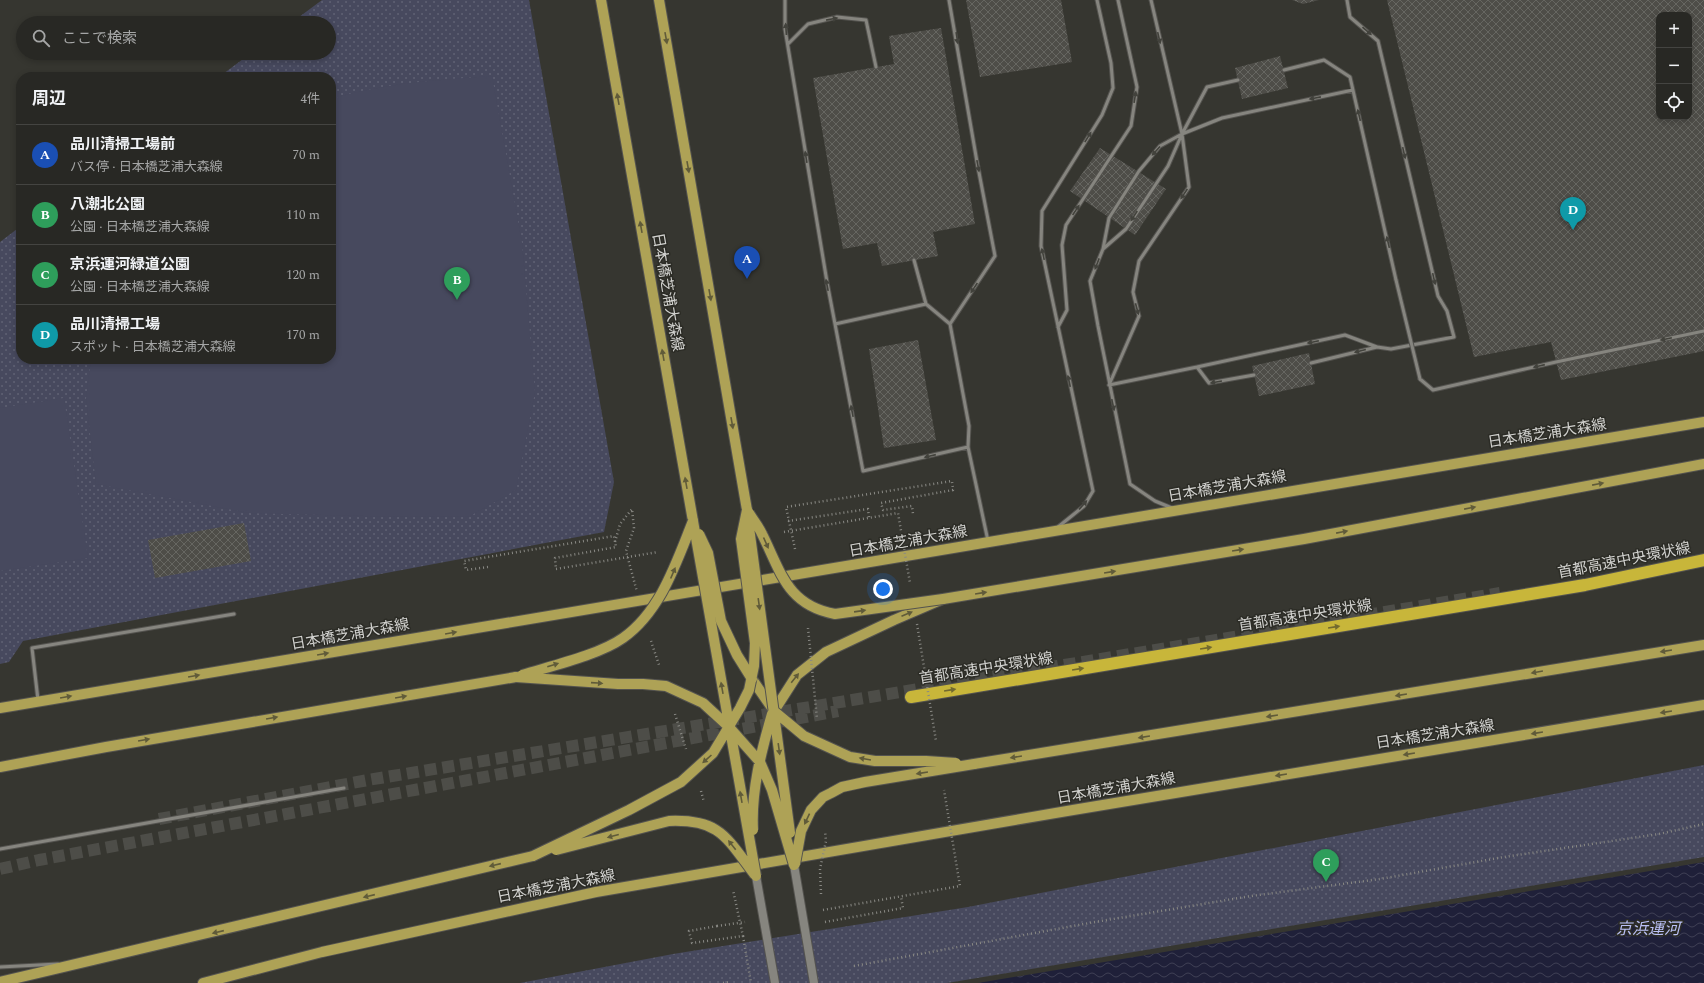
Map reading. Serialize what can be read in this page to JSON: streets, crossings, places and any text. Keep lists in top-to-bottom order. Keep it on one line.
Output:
{"streets":{"highway":["首都高速中央環状線"],"main road":["日本橋芝浦大森線"]},"one_way":["首都高速中央環状線"],"water":["京浜運河"],"page":{"map_buttons":["+","−"],"search":"ここで検索","heading":["周辺","4件"],"list":[{"mark":"A","name":"品川清掃工場前","note":"バス停 · 日本橋芝浦大森線","value":"70 m"},{"mark":"B","name":"八潮北公園","note":"公園 · 日本橋芝浦大森線","value":"110 m"},{"mark":"C","name":"京浜運河緑道公園","note":"公園 · 日本橋芝浦大森線","value":"120 m"},{"mark":"D","name":"品川清掃工場","note":"スポット · 日本橋芝浦大森線","value":"170 m"}],"pins":["D","A","B","C"]}}
